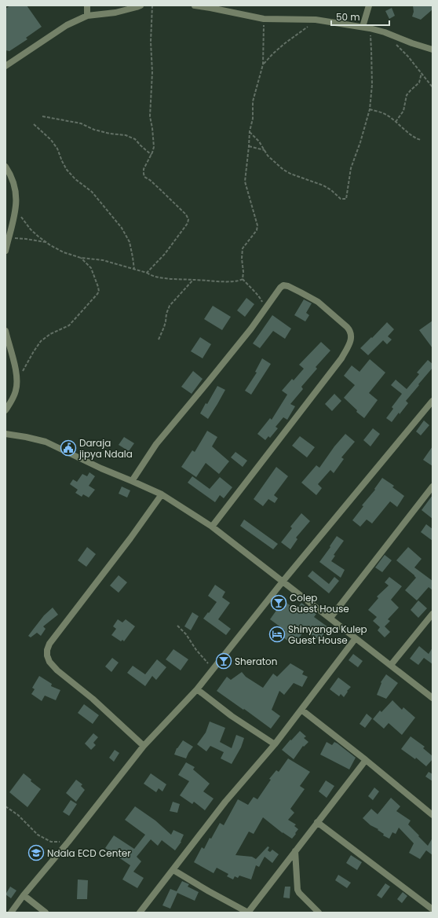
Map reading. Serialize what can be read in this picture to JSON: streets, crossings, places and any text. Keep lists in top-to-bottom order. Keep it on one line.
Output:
{"places":{"public building":["Daraja jipya Ndala"],"bar":["Colep Guest House","Sheraton"],"hotel":["Shinyanga Kulep Guest House"],"school or university":["Ndala ECD Center"]},"scale_bar":"50 m"}
